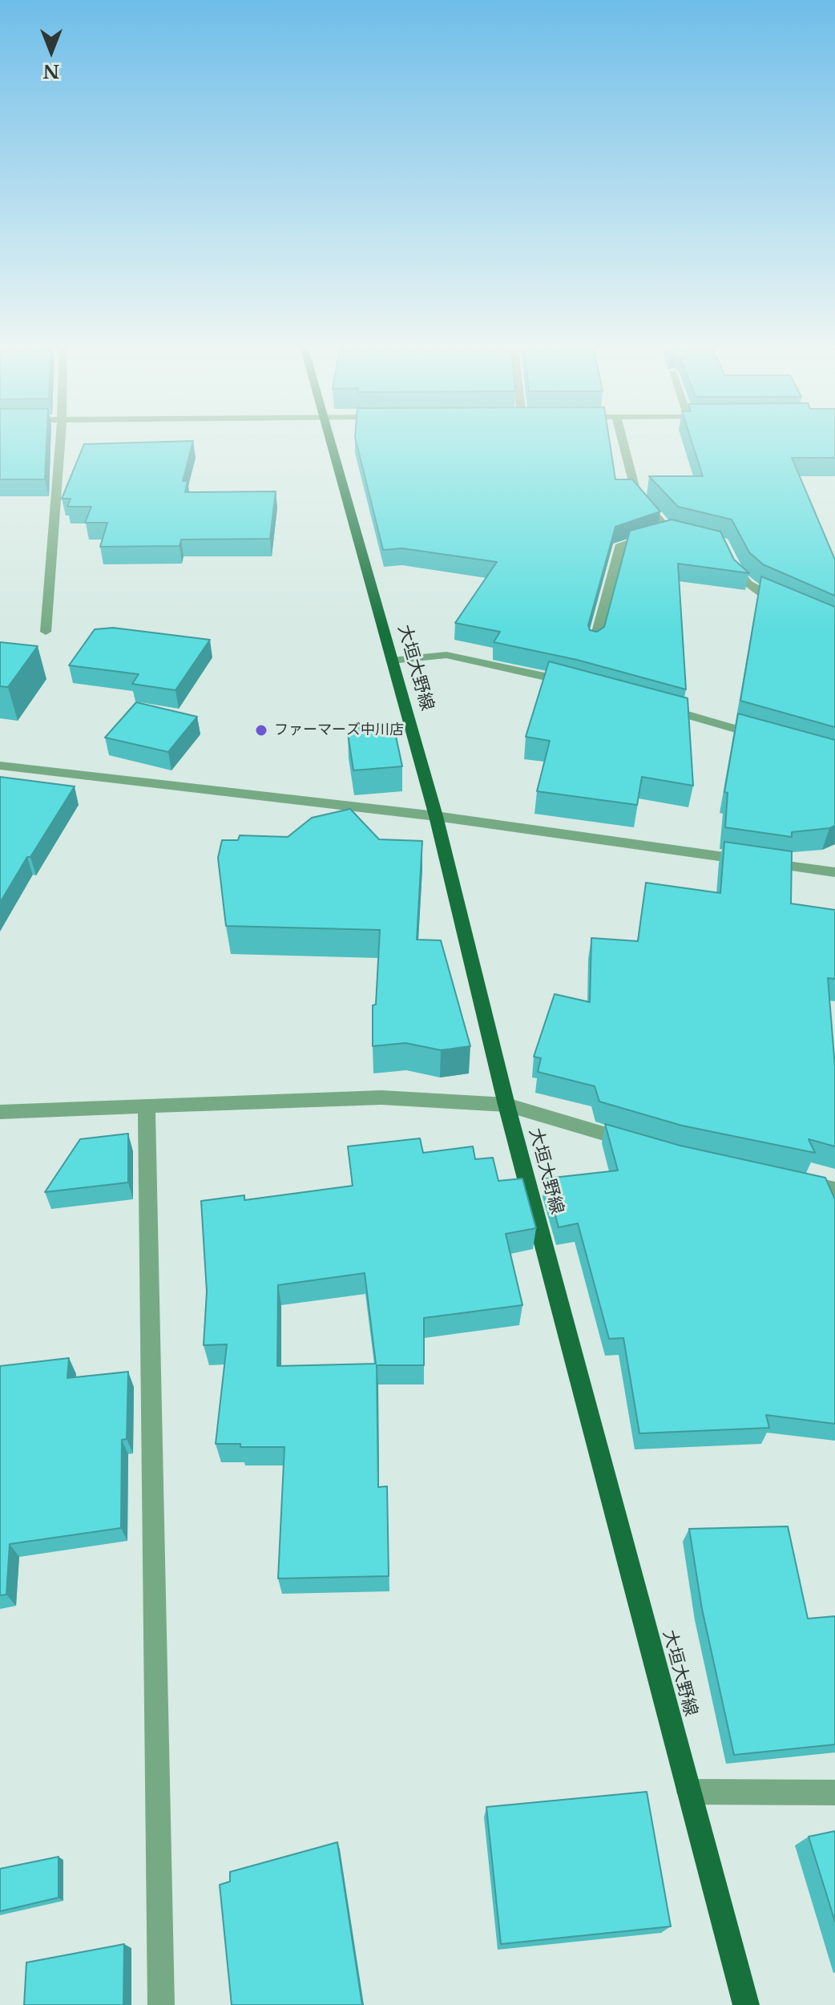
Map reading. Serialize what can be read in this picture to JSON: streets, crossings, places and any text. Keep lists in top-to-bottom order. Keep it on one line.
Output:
{"streets":{"main road":["大垣大野線"]},"places":["ファーマーズ中川店"],"north":"bottom"}
